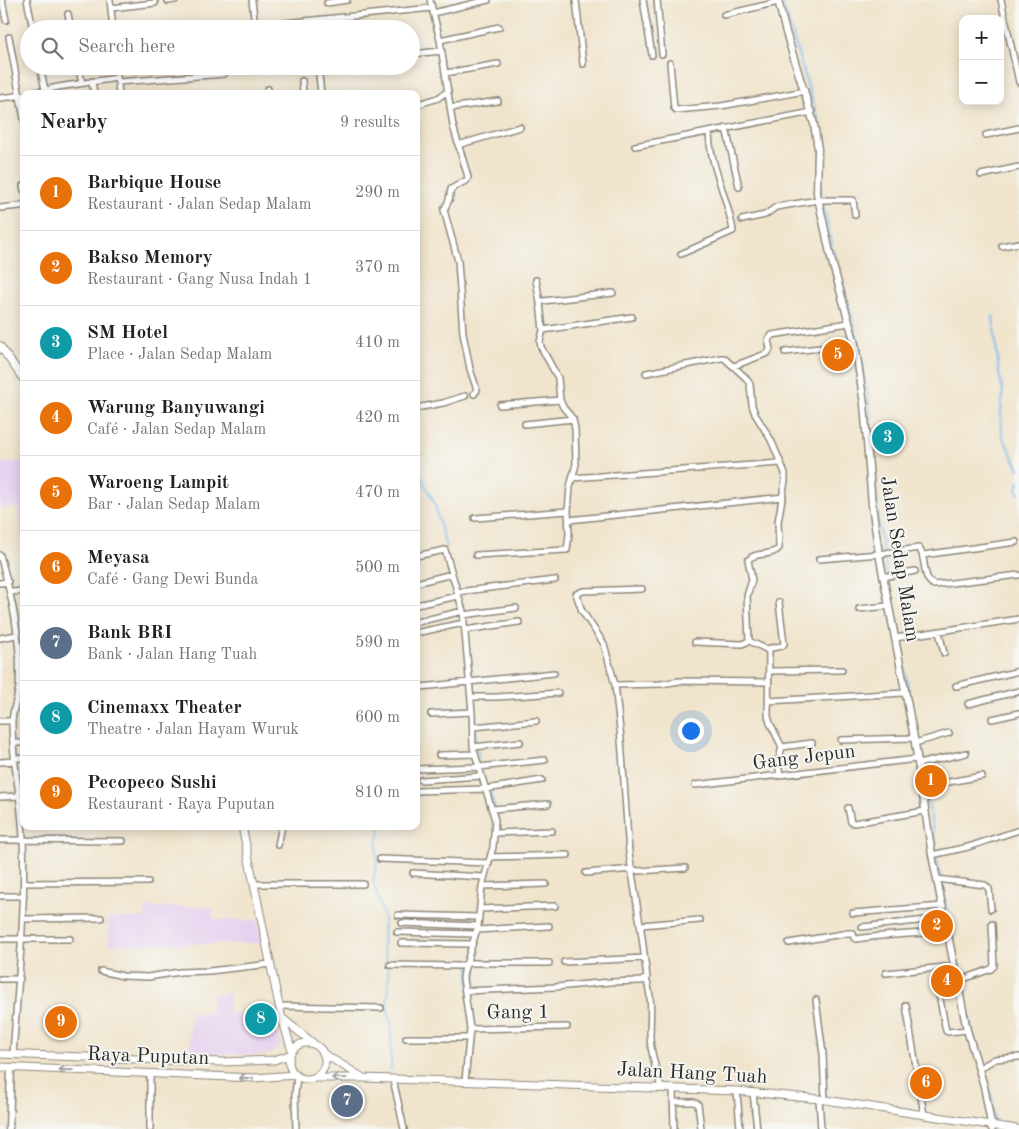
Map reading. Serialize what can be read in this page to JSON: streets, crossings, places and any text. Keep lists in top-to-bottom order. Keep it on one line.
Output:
{"streets":{"main road":["Raya Puputan","Jalan Hang Tuah"],"street":["Jalan Sedap Malam","Gang Jepun","Gang 1"]},"crossings":[["Jalan Sedap Malam","Gang Jepun"],["Jalan Sedap Malam","Jalan Hang Tuah"],["Raya Puputan","Jalan Hang Tuah"]],"page":{"map_buttons":["+","−"],"search":"Search here","heading":["Nearby","9 results"],"list":[{"mark":"1","name":"Barbique House","note":"Restaurant · Jalan Sedap Malam","value":"290 m"},{"mark":"2","name":"Bakso Memory","note":"Restaurant · Gang Nusa Indah 1","value":"370 m"},{"mark":"3","name":"SM Hotel","note":"Place · Jalan Sedap Malam","value":"410 m"},{"mark":"4","name":"Warung Banyuwangi","note":"Café · Jalan Sedap Malam","value":"420 m"},{"mark":"5","name":"Waroeng Lampit","note":"Bar · Jalan Sedap Malam","value":"470 m"},{"mark":"6","name":"Meyasa","note":"Café · Gang Dewi Bunda","value":"500 m"},{"mark":"7","name":"Bank BRI","note":"Bank · Jalan Hang Tuah","value":"590 m"},{"mark":"8","name":"Cinemaxx Theater","note":"Theatre · Jalan Hayam Wuruk","value":"600 m"},{"mark":"9","name":"Pecopeco Sushi","note":"Restaurant · Raya Puputan","value":"810 m"}],"pins":["5","3","1","2","4","8","9","6","7"]}}
